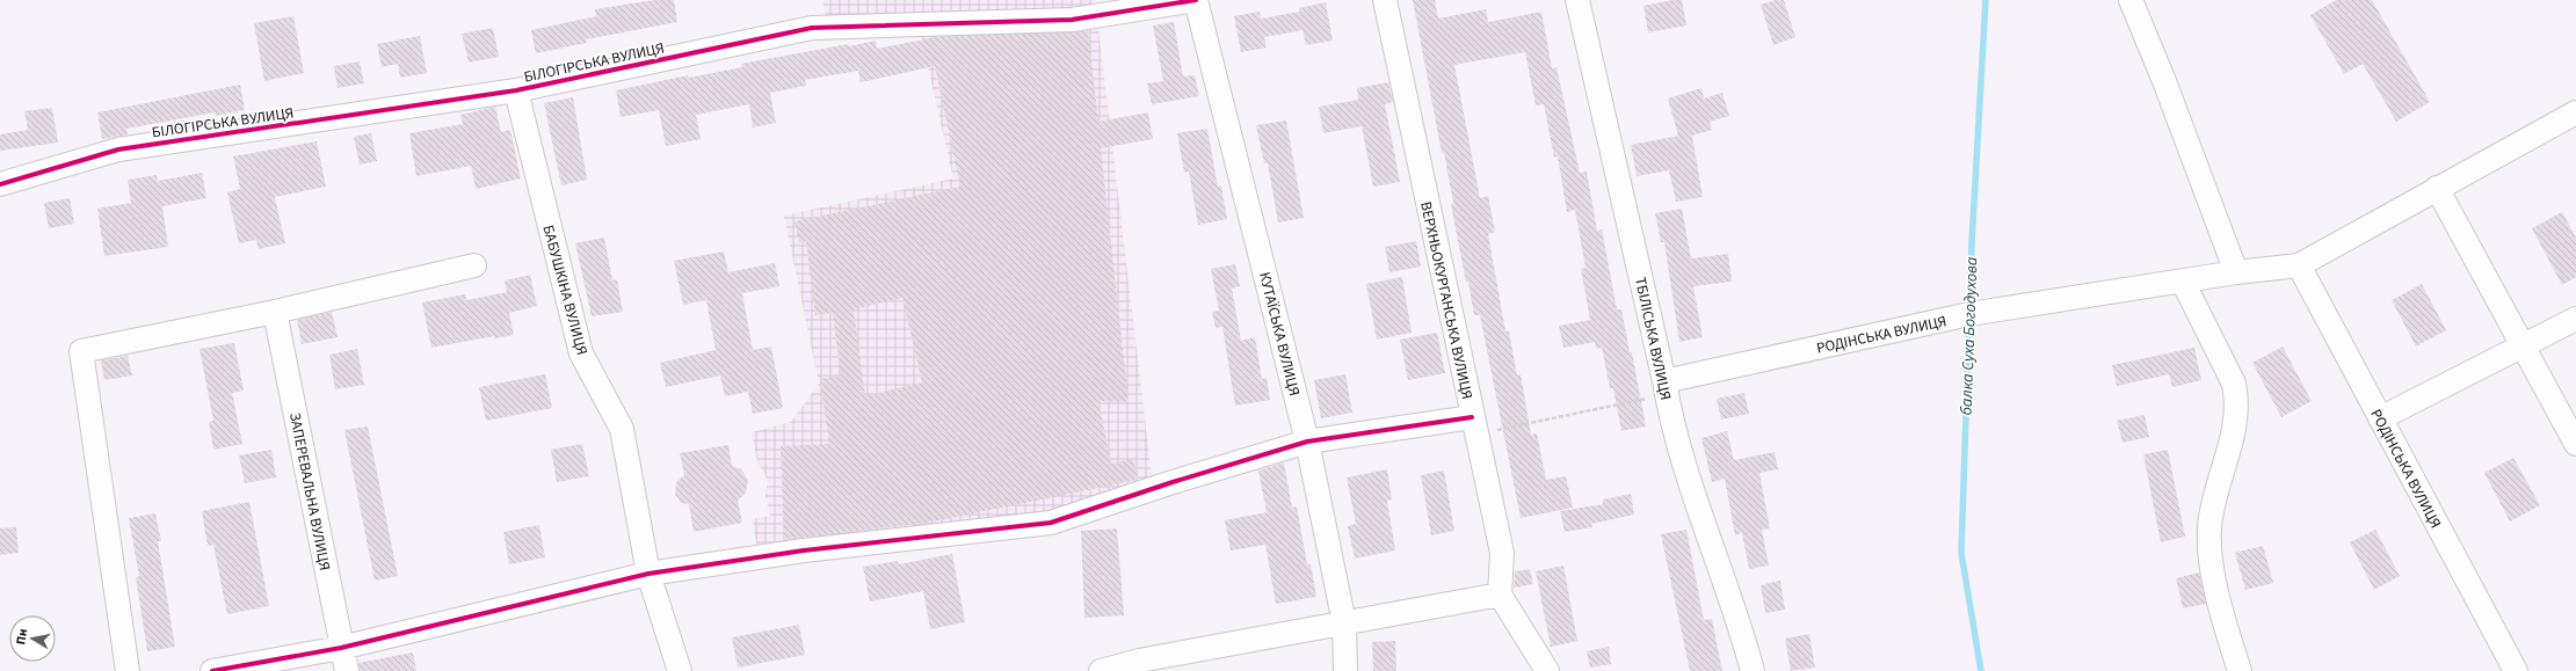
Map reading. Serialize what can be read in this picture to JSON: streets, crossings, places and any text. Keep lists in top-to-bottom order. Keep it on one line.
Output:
{"streets":{"street":["БІЛОГІРСЬКА ВУЛИЦЯ","БАБУШКІНА ВУЛИЦЯ","ВЕРХНЬОКУРГАНСЬКА ВУЛИЦЯ","КУТАЇСЬКА ВУЛИЦЯ","РОДІНСЬКА ВУЛИЦЯ","ТБІЛІСЬКА ВУЛИЦЯ","ЗАПЕРЕВАЛЬНА ВУЛИЦЯ"]},"crossings":[["БІЛОГІРСЬКА ВУЛИЦЯ","БАБУШКІНА ВУЛИЦЯ"],["БІЛОГІРСЬКА ВУЛИЦЯ","КУТАЇСЬКА ВУЛИЦЯ"],["РОДІНСЬКА ВУЛИЦЯ","ТБІЛІСЬКА ВУЛИЦЯ"]],"water":["балка Суха Богодухова"],"north":"left"}
